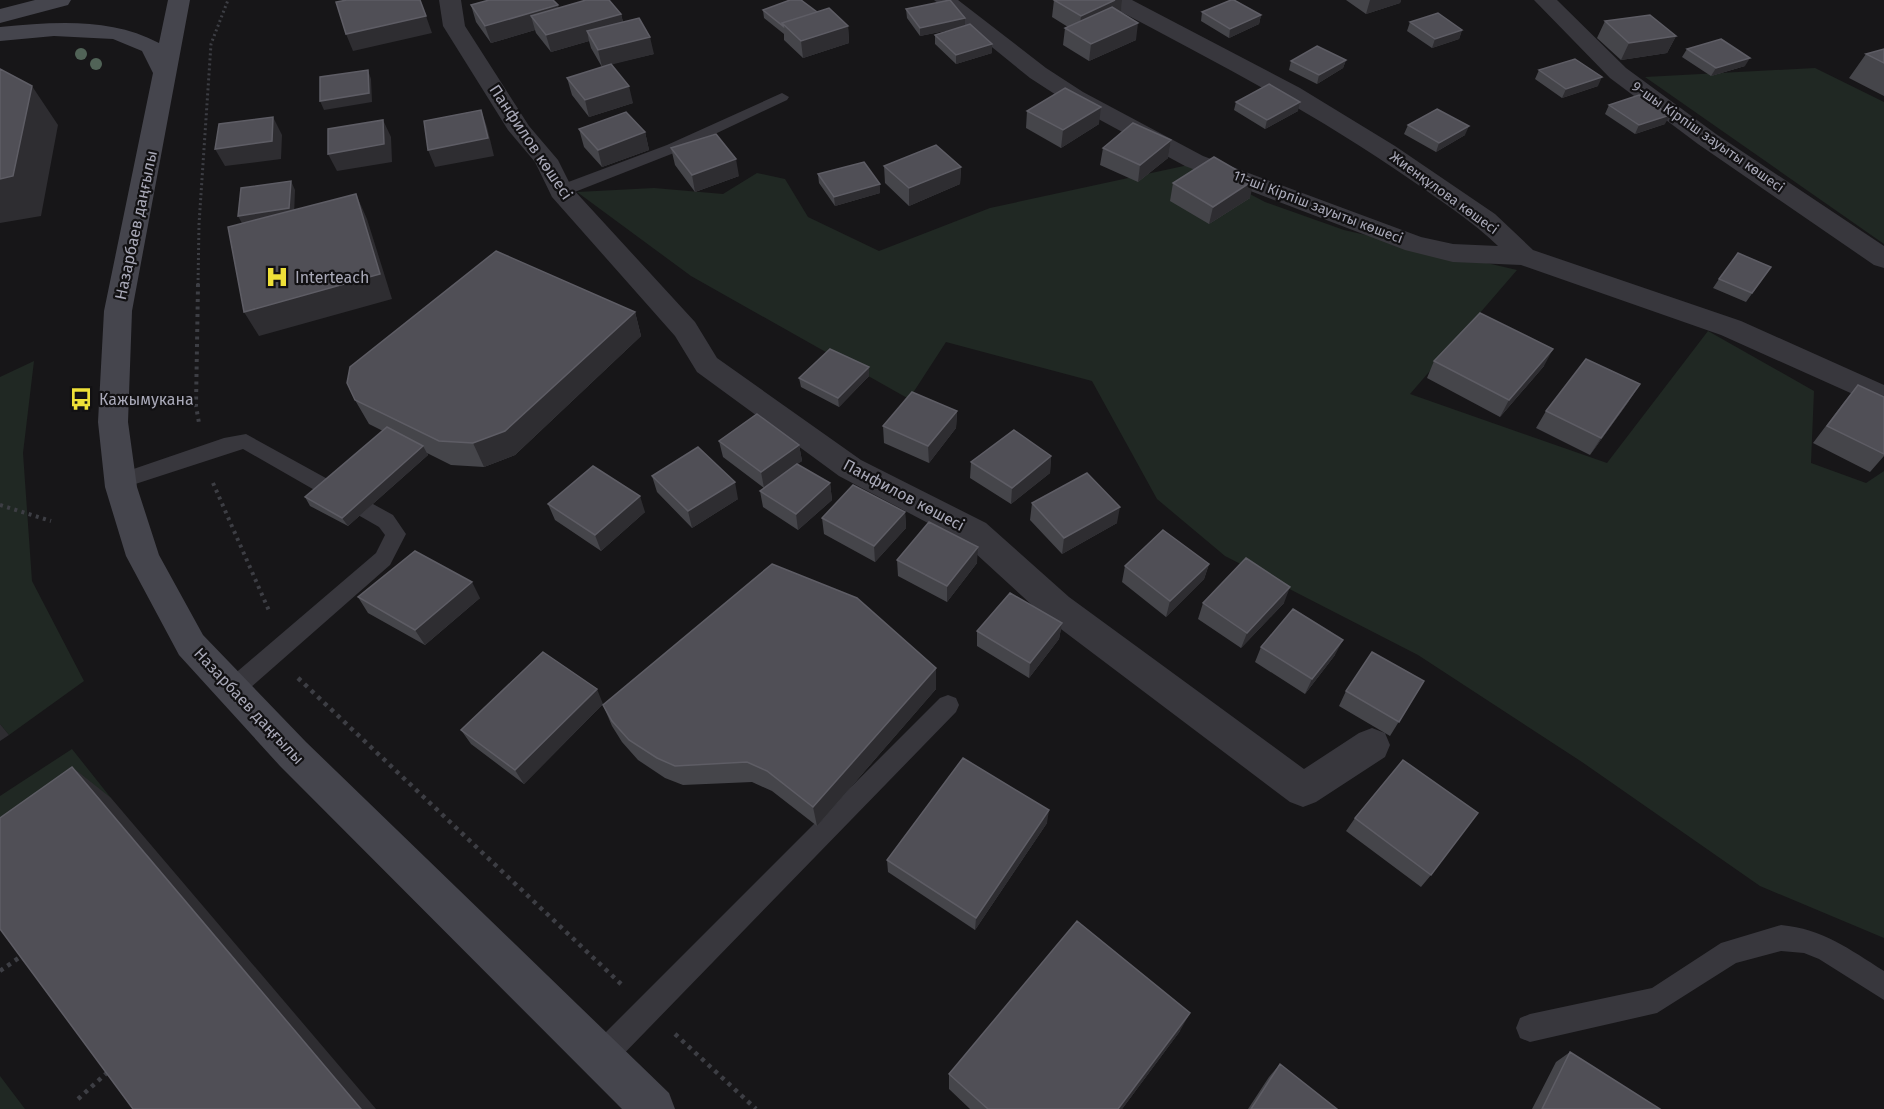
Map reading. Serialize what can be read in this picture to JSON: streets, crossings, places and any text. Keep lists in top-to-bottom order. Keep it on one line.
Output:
{"streets":{"street":["9-шы Кірпіш зауыты көшесі","Панфилов көшесі","Жиенқұлова көшесі","11-ші Кірпіш зауыты көшесі","Назарбаев даңғылы"]},"crossings":[["Жиенқұлова көшесі","11-ші Кірпіш зауыты көшесі"]],"places":{"hospital":["Interteach"],"bus stop":["Кажымукана"]}}
